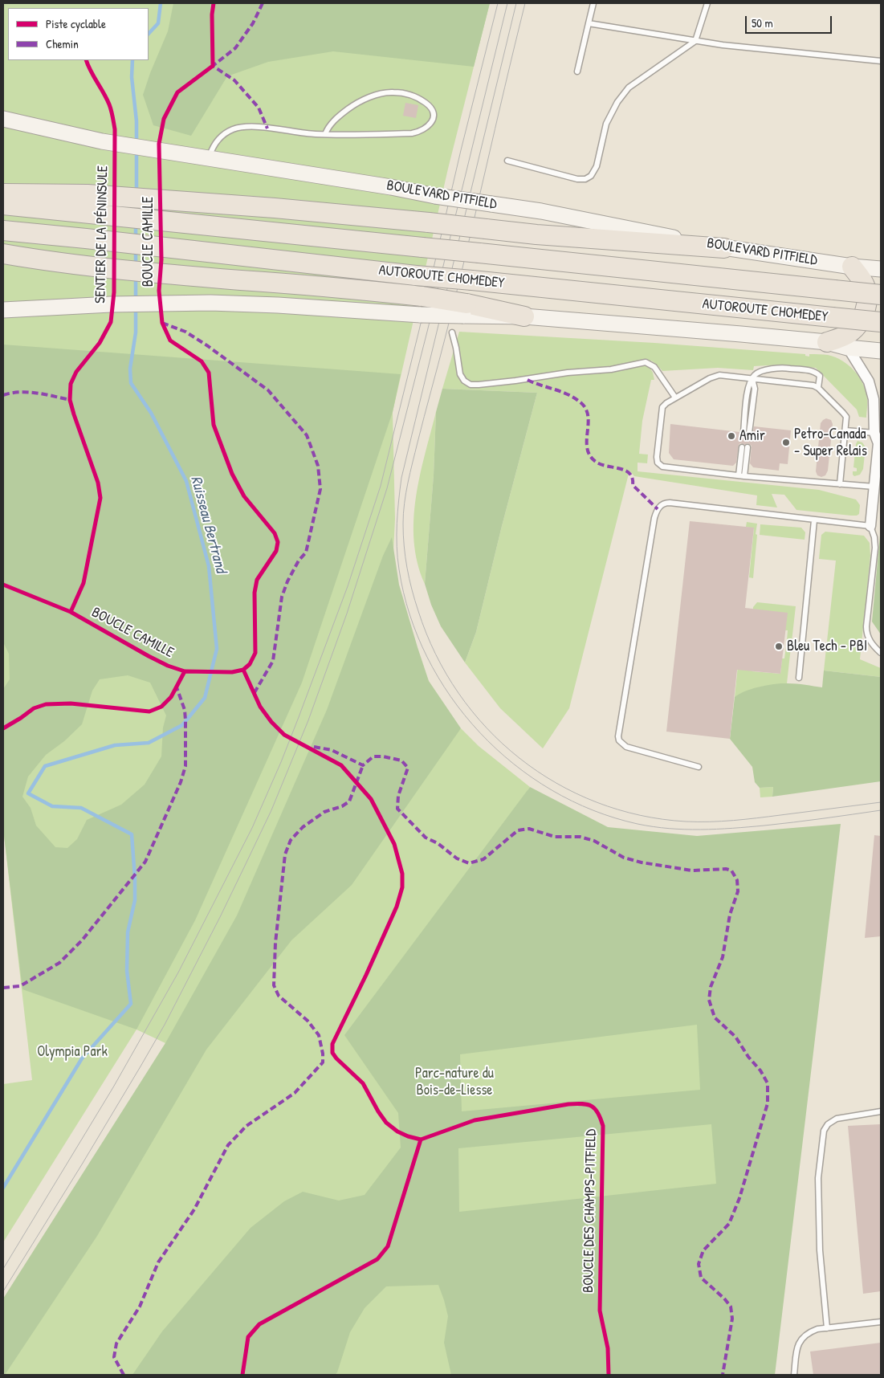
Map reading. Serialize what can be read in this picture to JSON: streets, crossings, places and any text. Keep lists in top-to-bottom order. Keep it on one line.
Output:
{"streets":{"highway":["AUTOROUTE CHOMEDEY"],"main road":["BOULEVARD PITFIELD"],"cycle path":["SENTIER DE LA PÉNINSULE","BOUCLE CAMILLE","BOUCLE DES CHAMPS-PITFIELD"]},"water":["Ruisseau Bertrand"],"parks":["Olympia Park","Parc-nature du Bois-de-Liesse"],"places":["Amir","Petro-Canada - Super Relais","Bleu Tech - PBI"],"legend":["Piste cyclable","Chemin"],"scale_bar":"50 m"}
